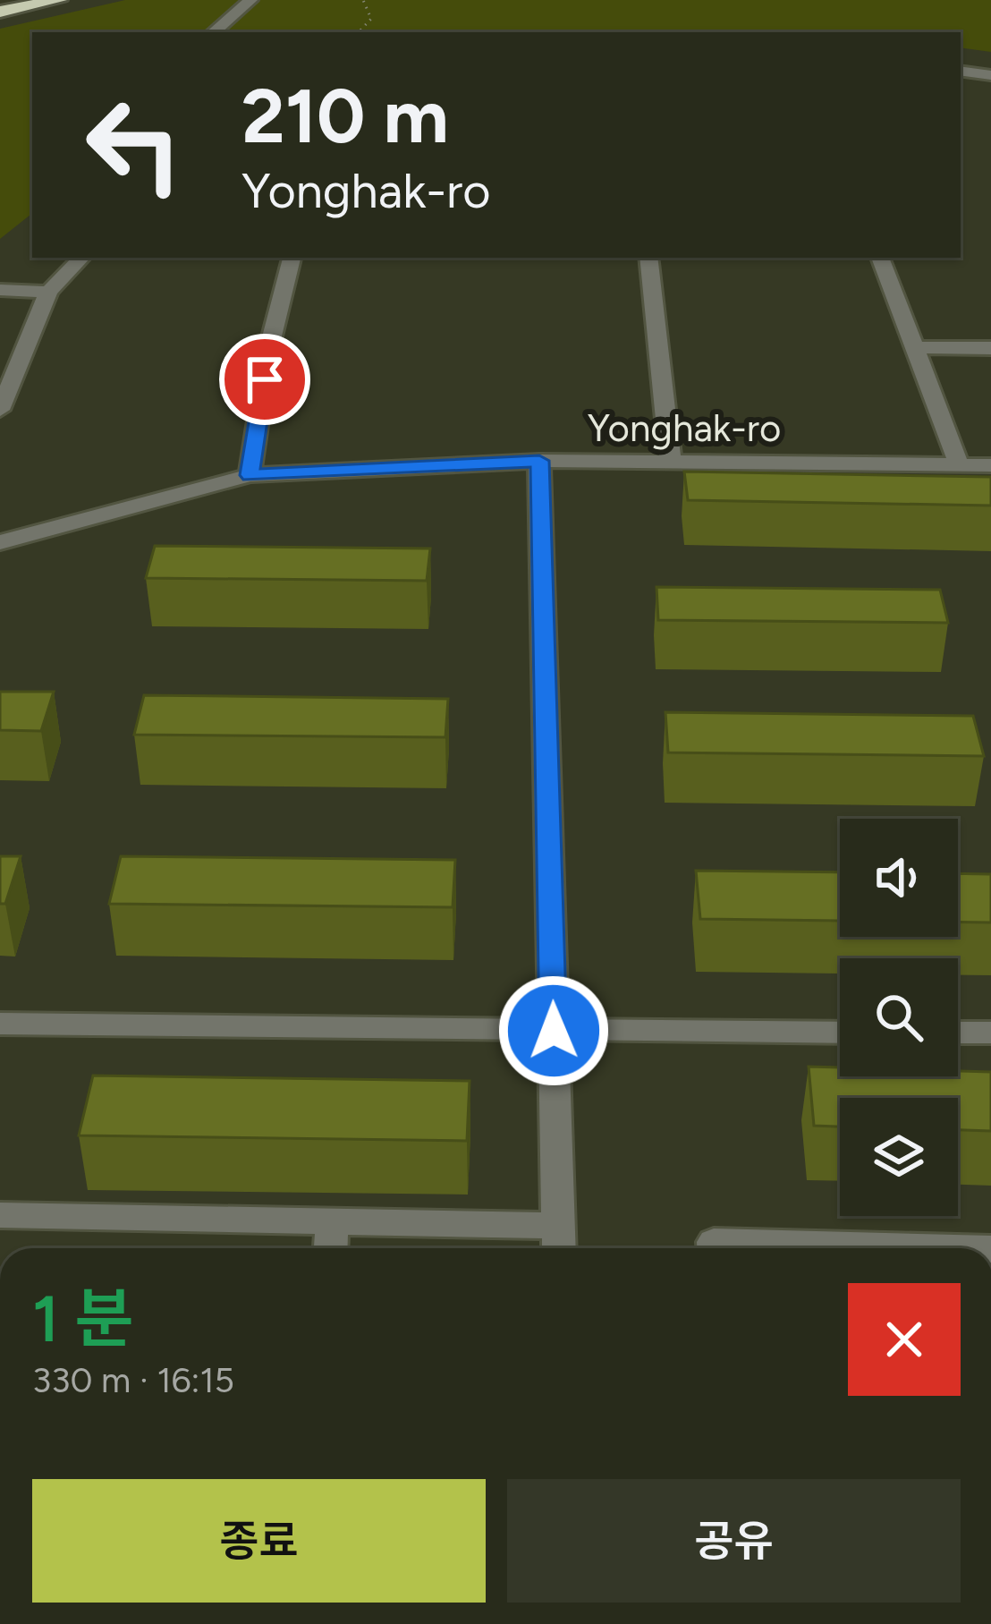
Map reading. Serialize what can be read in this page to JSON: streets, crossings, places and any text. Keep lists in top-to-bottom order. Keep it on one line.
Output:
{"streets":{"street":["Yonghak-ro"]},"page":{"turn":["210 m","Yonghak-ro"],"heading":["1 분","330 m · 16:15"],"buttons":["종료","공유"]}}
